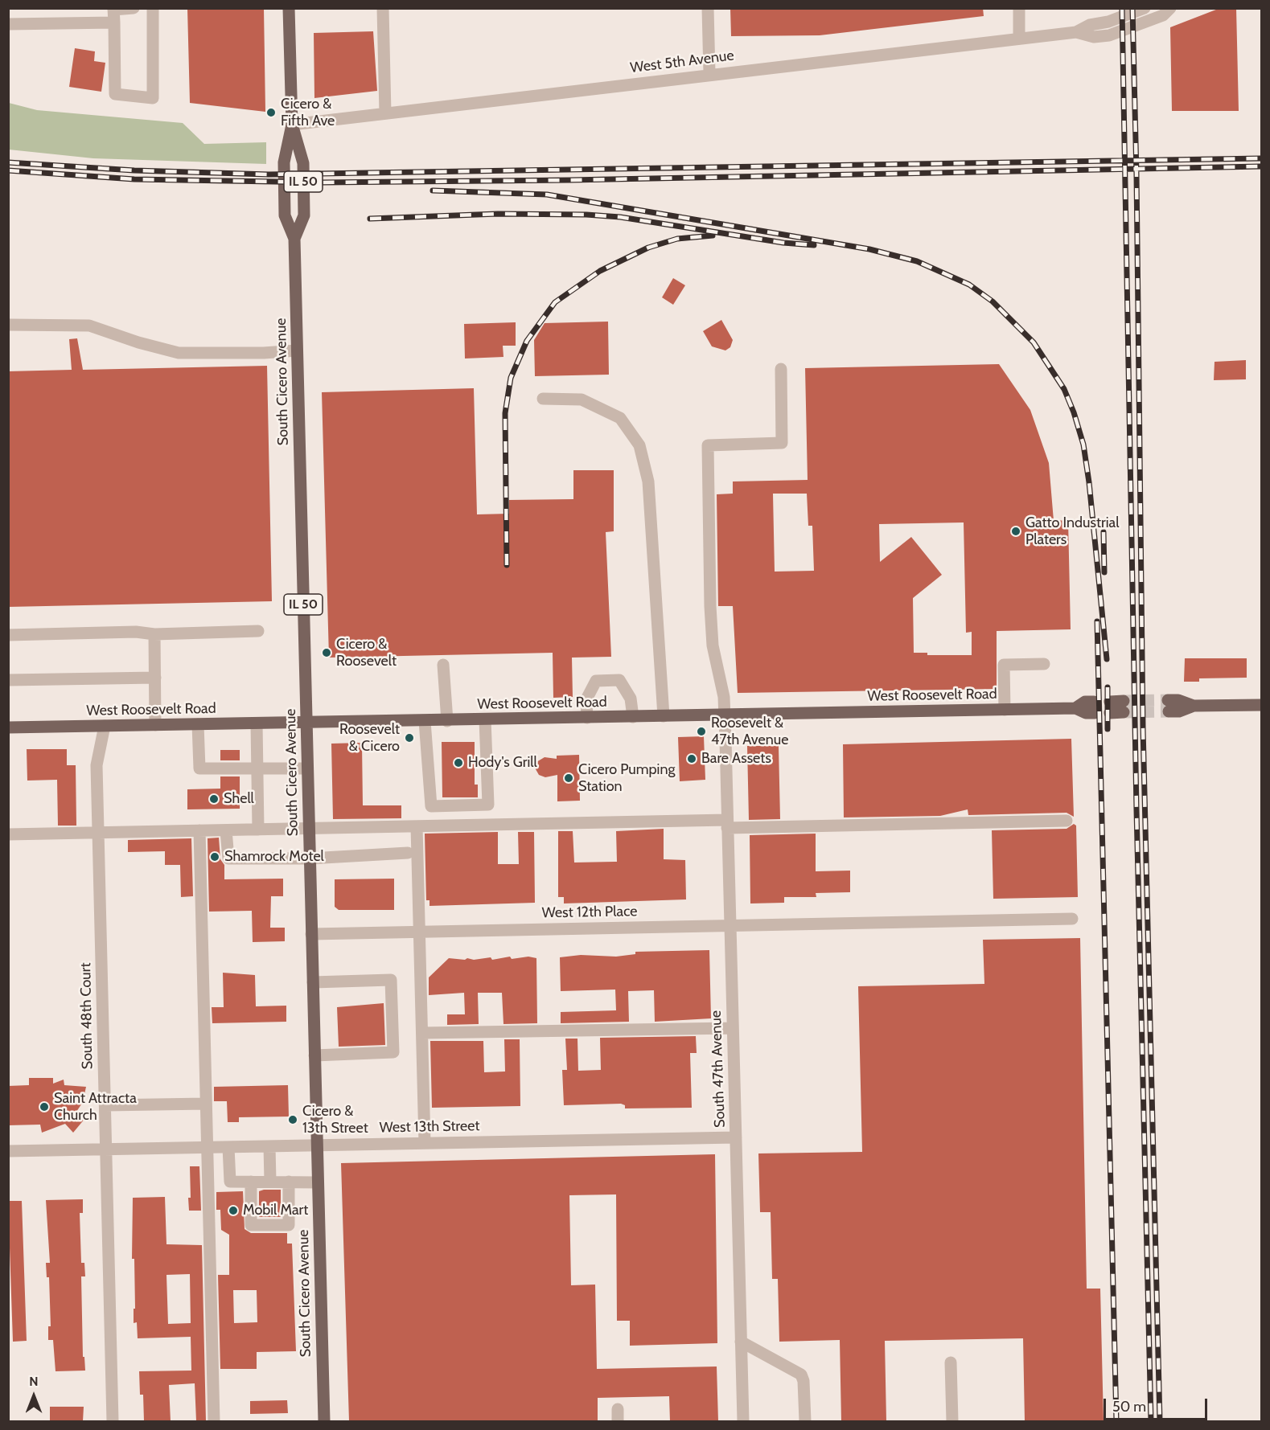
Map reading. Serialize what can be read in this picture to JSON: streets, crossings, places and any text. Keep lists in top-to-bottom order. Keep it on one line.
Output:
{"streets":{"main road":["IL 50","South Cicero Avenue","West Roosevelt Road"],"street":["West 5th Avenue","West 12th Place","South 48th Court","South 47th Avenue","West 13th Street"]},"crossings":[["West 5th Avenue","South Cicero Avenue"],["South Cicero Avenue","West Roosevelt Road"],["South Cicero Avenue","West 12th Place"],["South Cicero Avenue","West 13th Street"],["West Roosevelt Road","South 48th Court"],["West Roosevelt Road","South 47th Avenue"],["West 12th Place","South 47th Avenue"],["South 48th Court","West 13th Street"],["South 47th Avenue","West 13th Street"]],"places":["Cicero & Fifth Ave","Gatto Industrial Platers","Cicero & Roosevelt","Roosevelt & 47th Avenue","Roosevelt & Cicero","Bare Assets","Hody's Grill","Cicero Pumping Station","Shell","Shamrock Motel","Saint Attracta Church","Cicero & 13th Street","Mobil Mart"],"scale_bar":"50 m","north":"top"}
